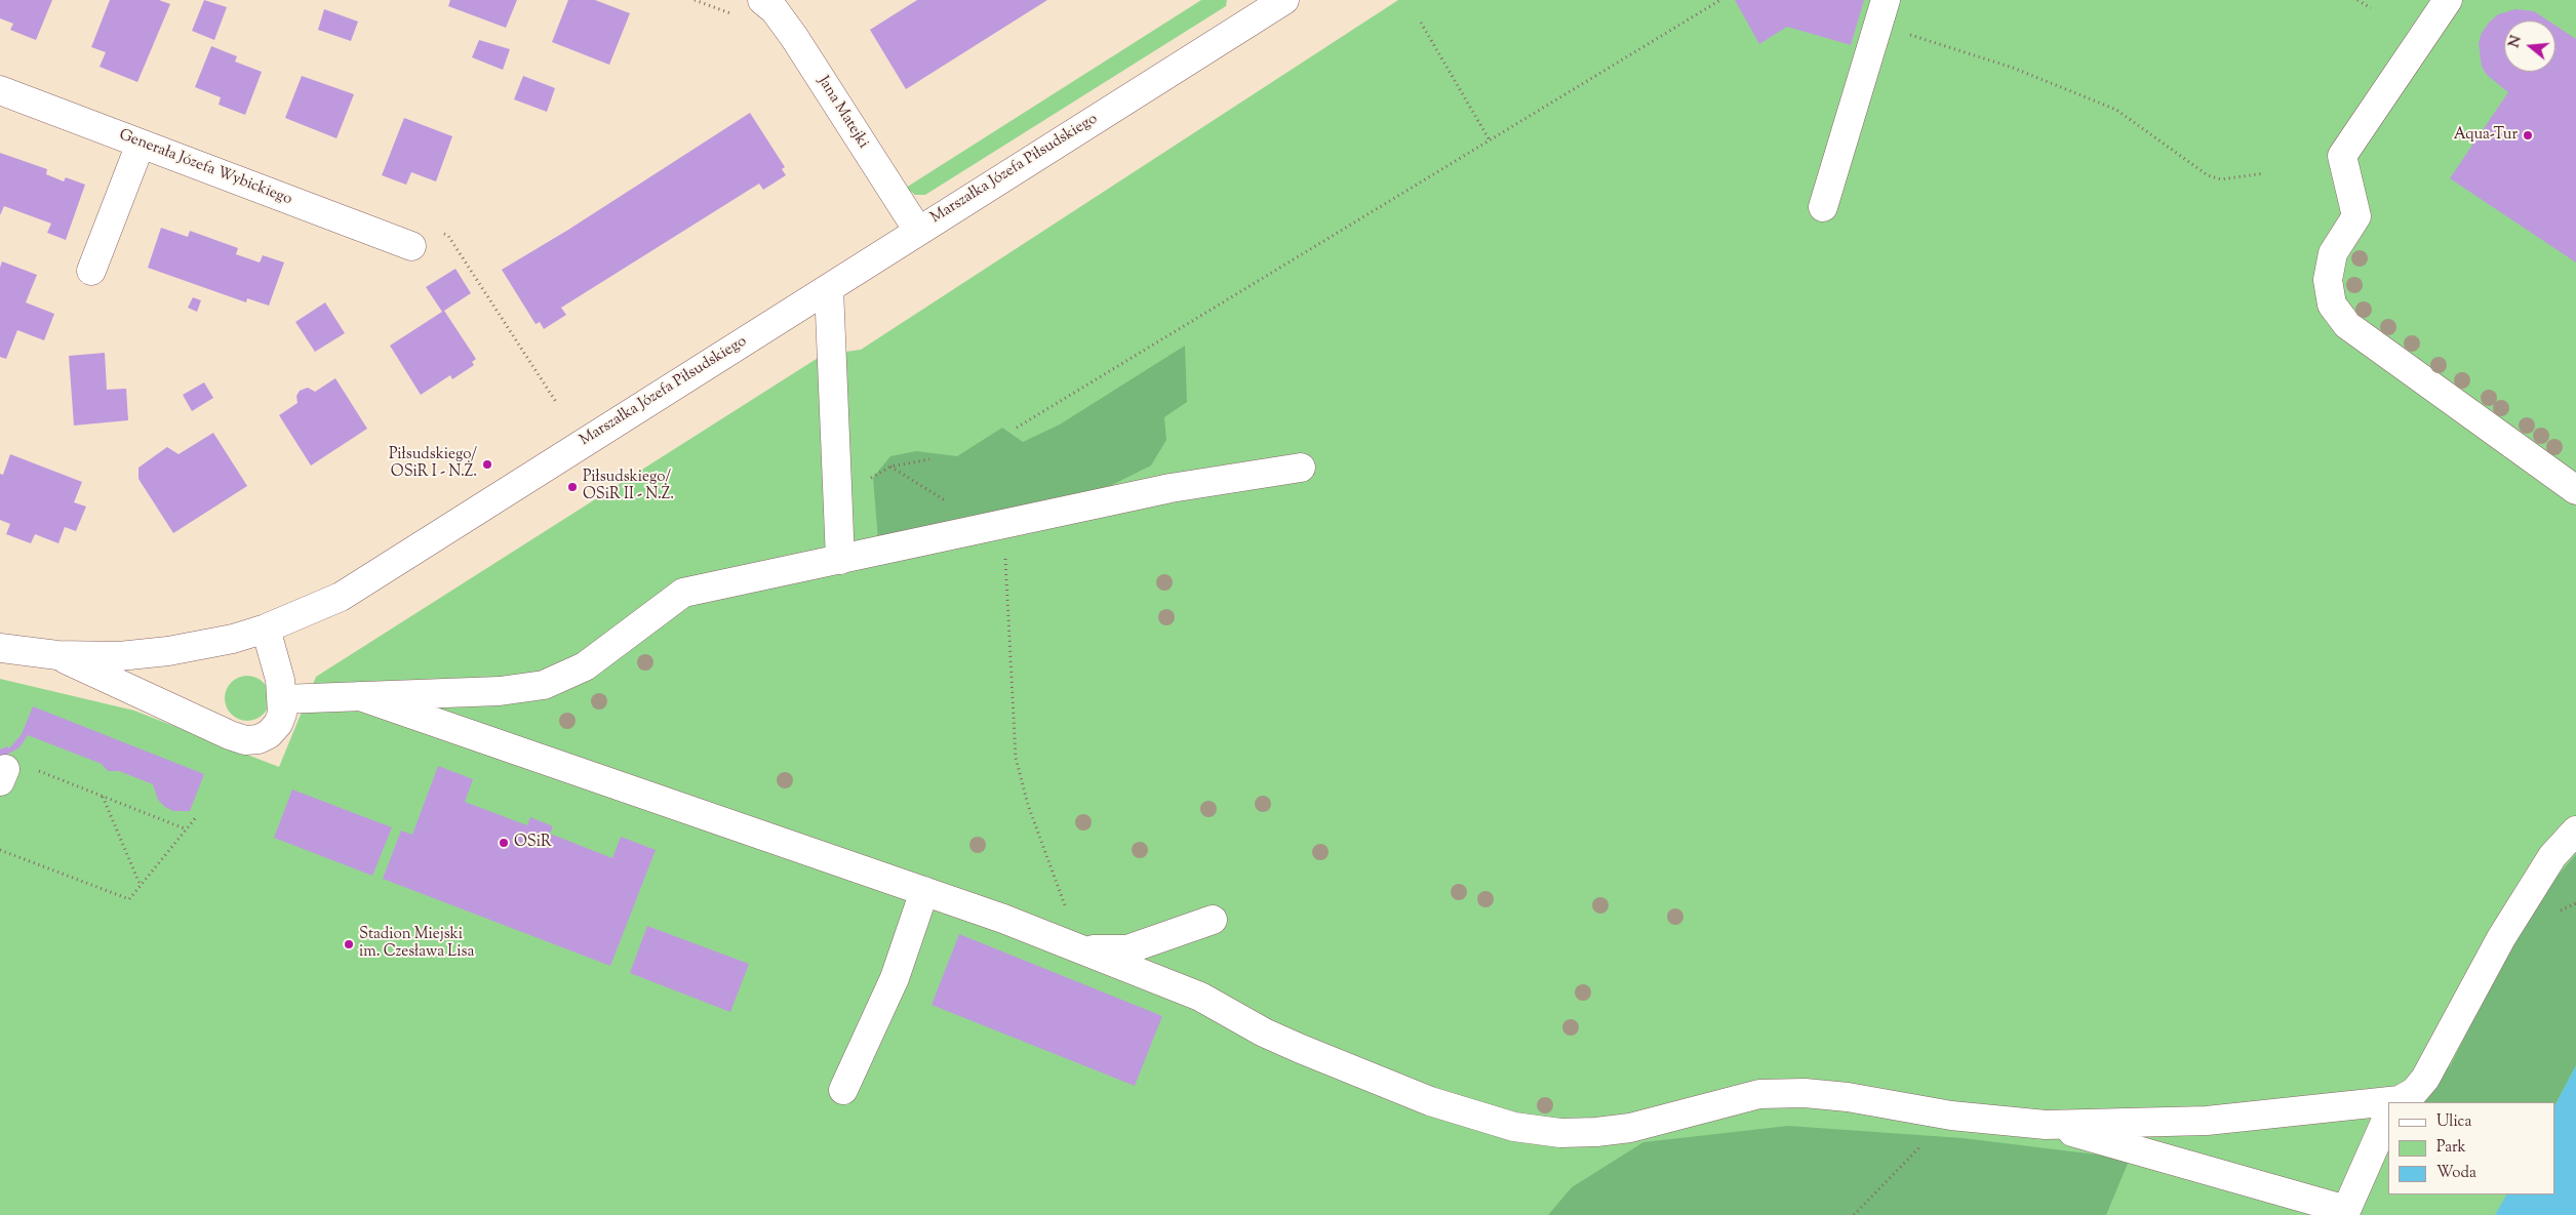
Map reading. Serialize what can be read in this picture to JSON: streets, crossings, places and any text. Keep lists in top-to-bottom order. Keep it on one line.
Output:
{"streets":{"street":["Jana Matejki","Generała Józefa Wybickiego","Marszałka Józefa Piłsudskiego"]},"crossings":[["Jana Matejki","Marszałka Józefa Piłsudskiego"]],"places":["Aqua-Tur","Piłsudskiego/ OSiR I - N.Ż.","Piłsudskiego/ OSiR II - N.Ż.","OSiR","Stadion Miejski im. Czesława Lisa"],"legend":["Ulica","Park","Woda"],"north":"left"}
